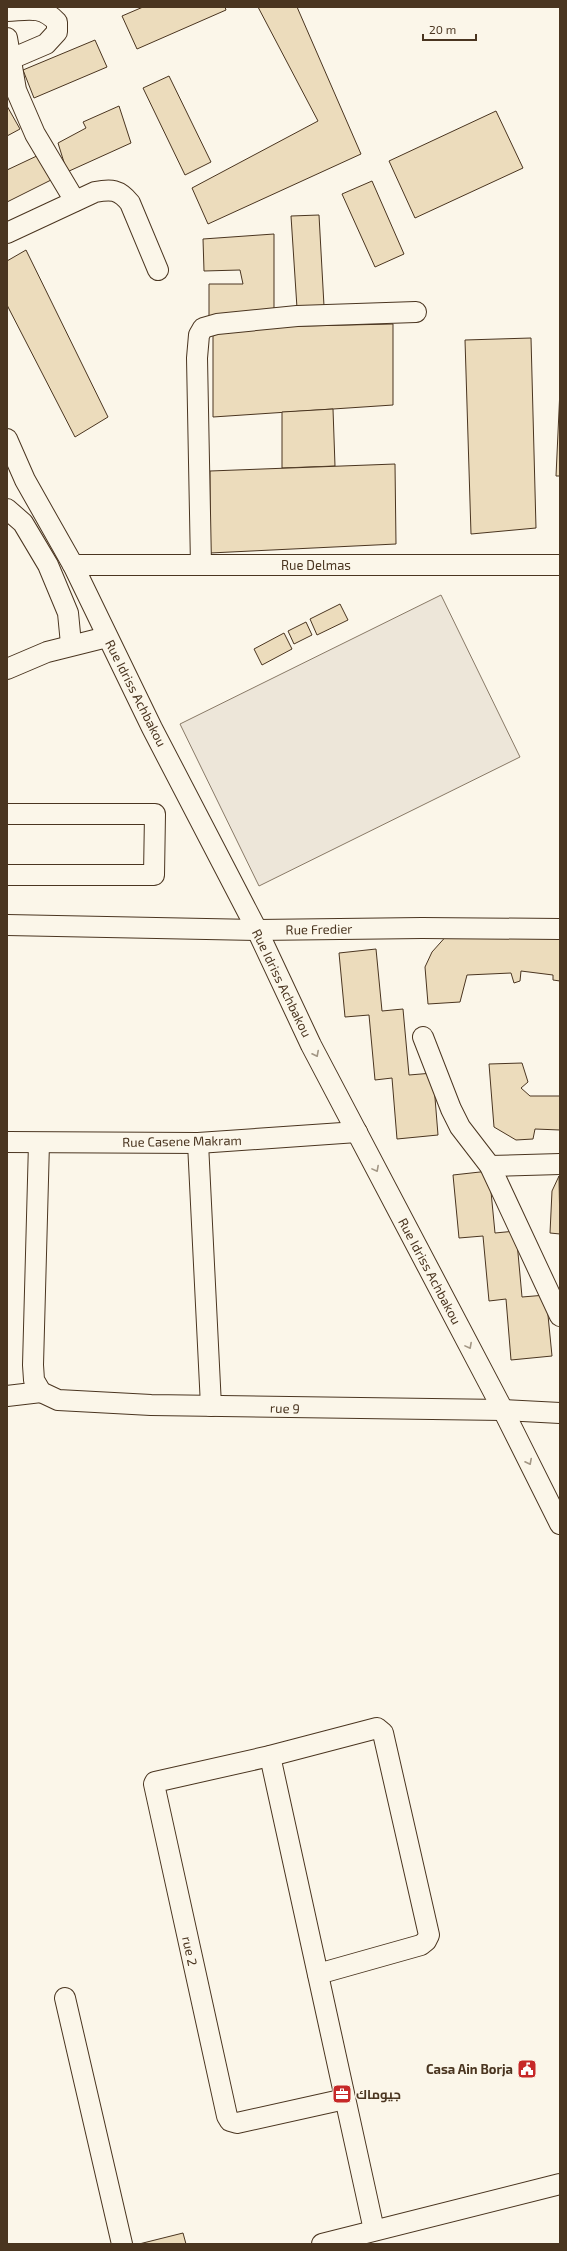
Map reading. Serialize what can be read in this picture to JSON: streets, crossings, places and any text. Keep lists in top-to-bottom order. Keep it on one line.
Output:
{"streets":{"street":["Rue Delmas","Rue Idriss Achbakou","Rue Fredier","Rue Casene Makram","rue 9","rue 2"]},"crossings":[["Rue Delmas","Rue Idriss Achbakou"],["Rue Idriss Achbakou","Rue Fredier"],["Rue Idriss Achbakou","Rue Casene Makram"],["Rue Idriss Achbakou","rue 9"]],"places":{"public building":["Casa Ain Borja"],"office":["جيوماك"]},"scale_bar":"20 m"}
